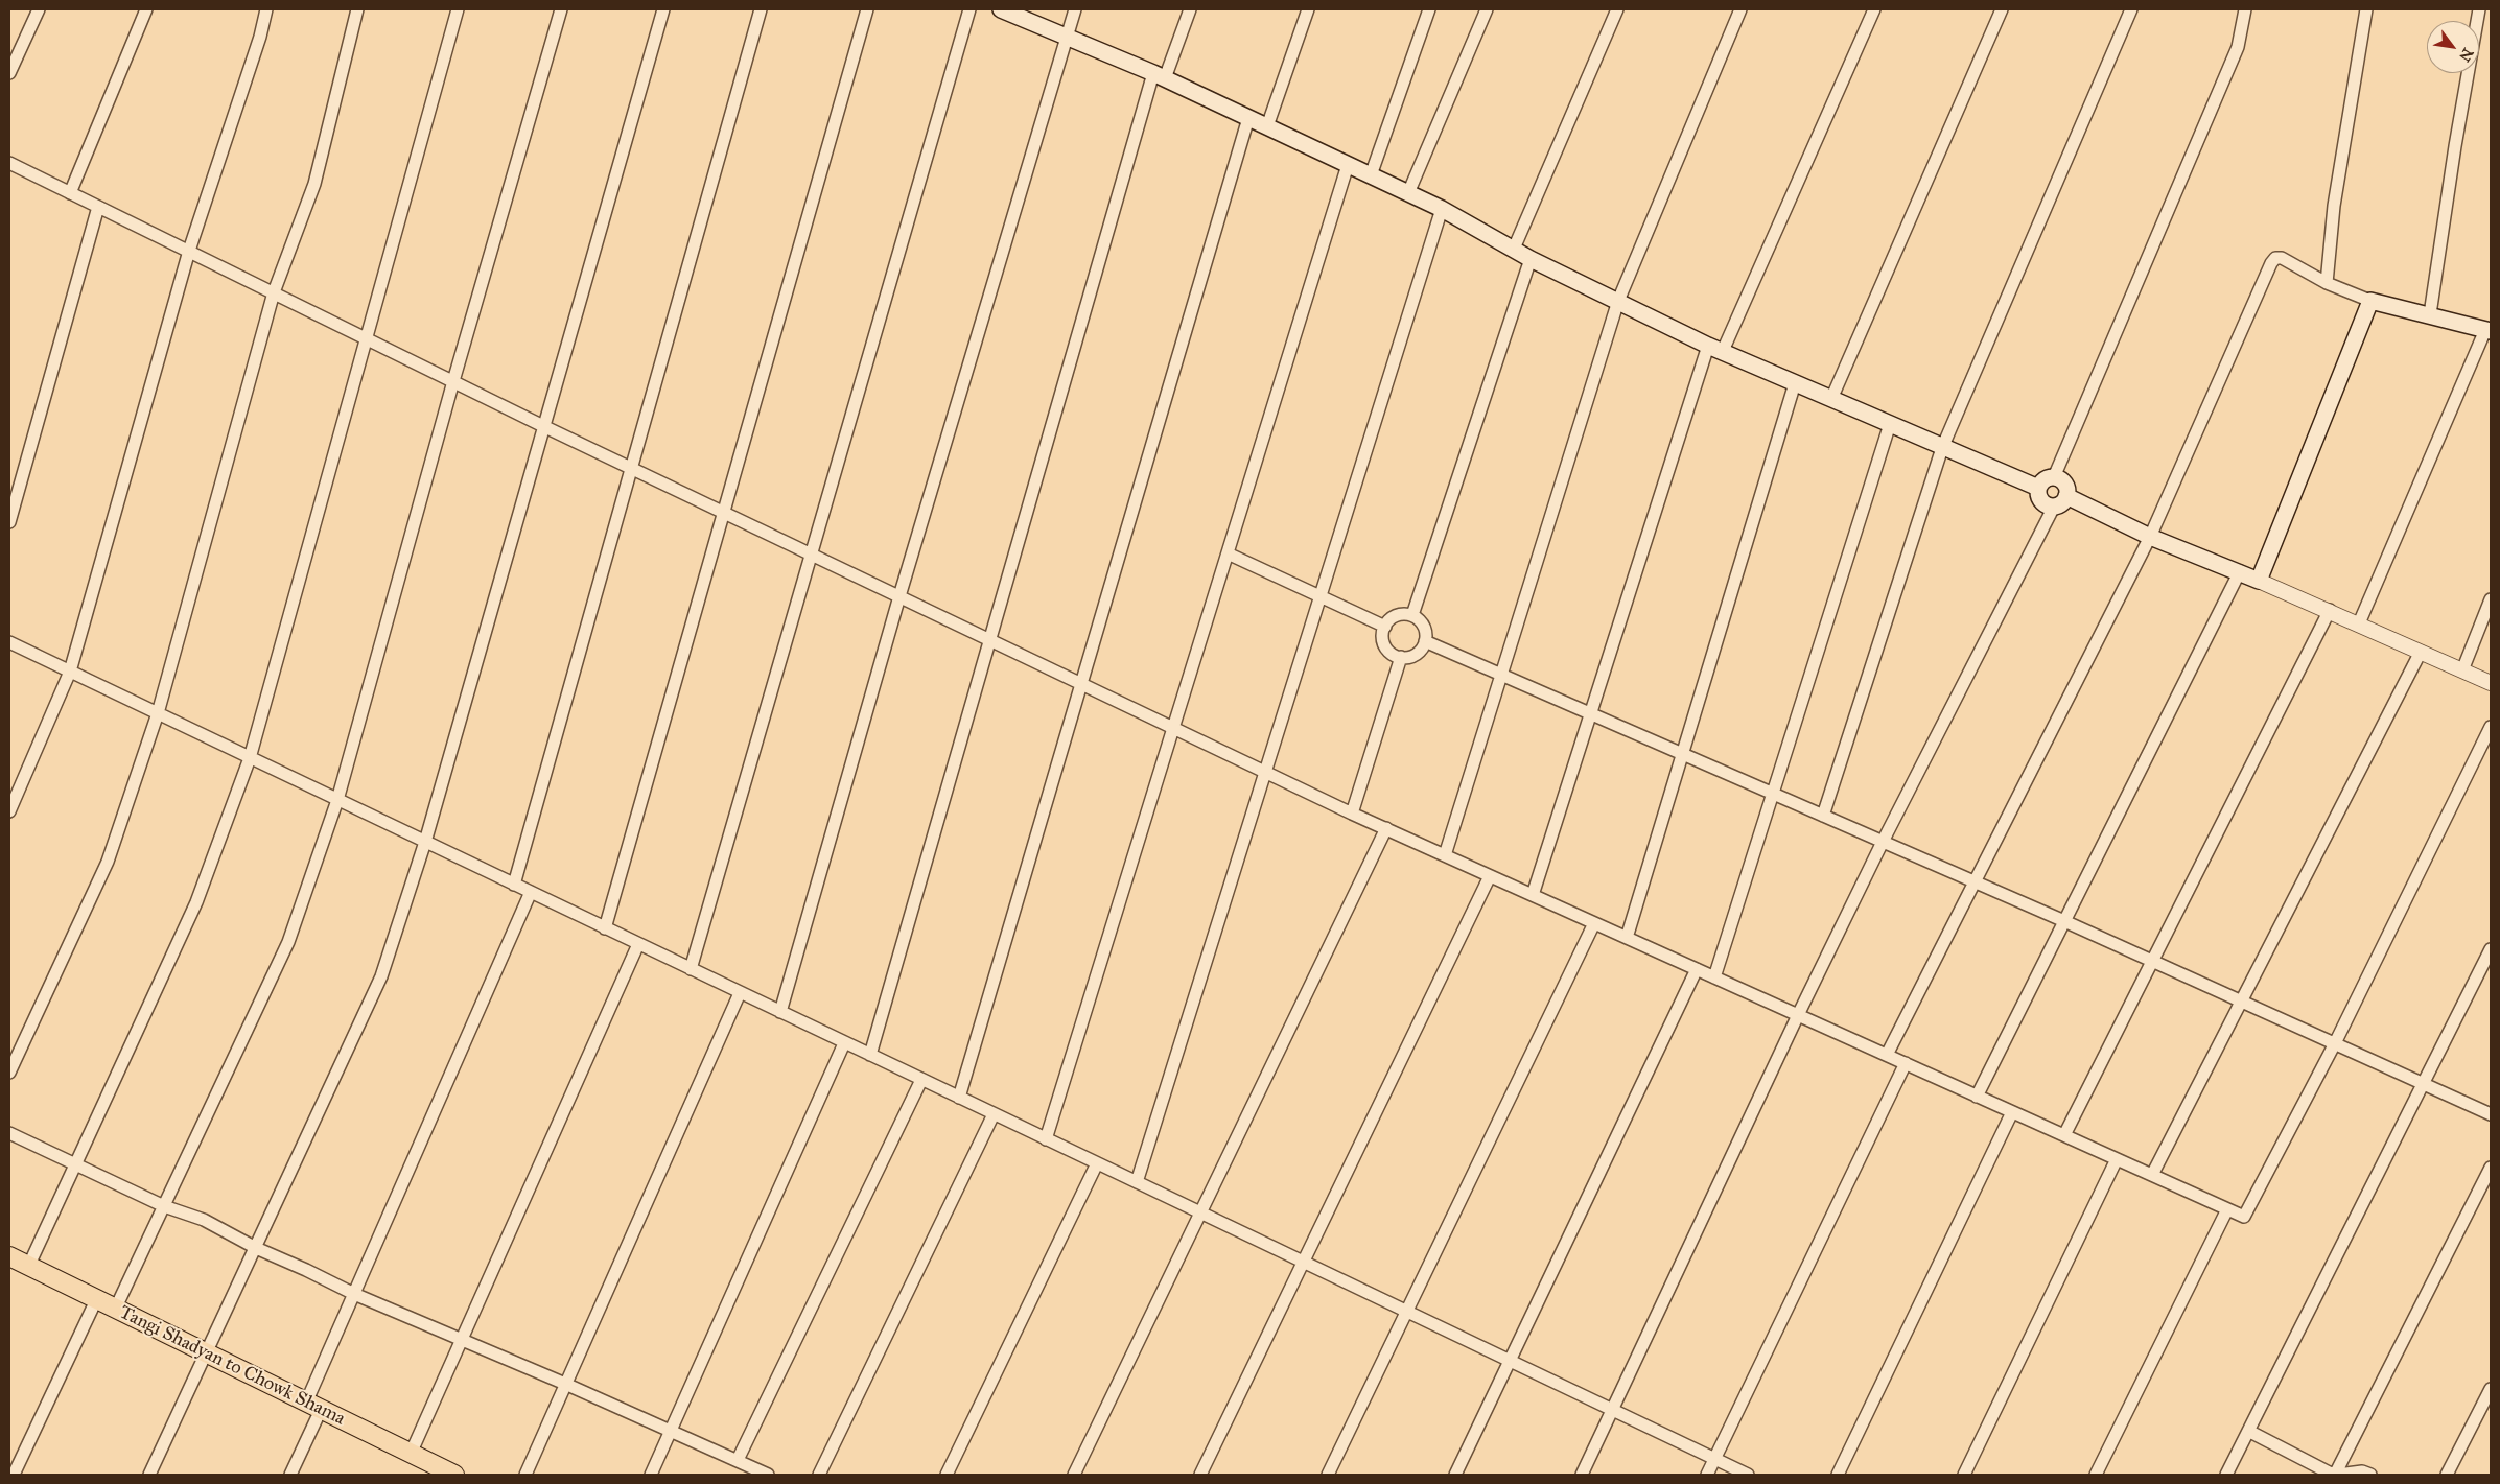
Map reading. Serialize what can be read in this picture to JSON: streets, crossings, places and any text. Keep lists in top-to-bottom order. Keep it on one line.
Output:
{"streets":{"main road":["Tangi Shadyan to Chowk Shama"]},"north":"bottom right"}
